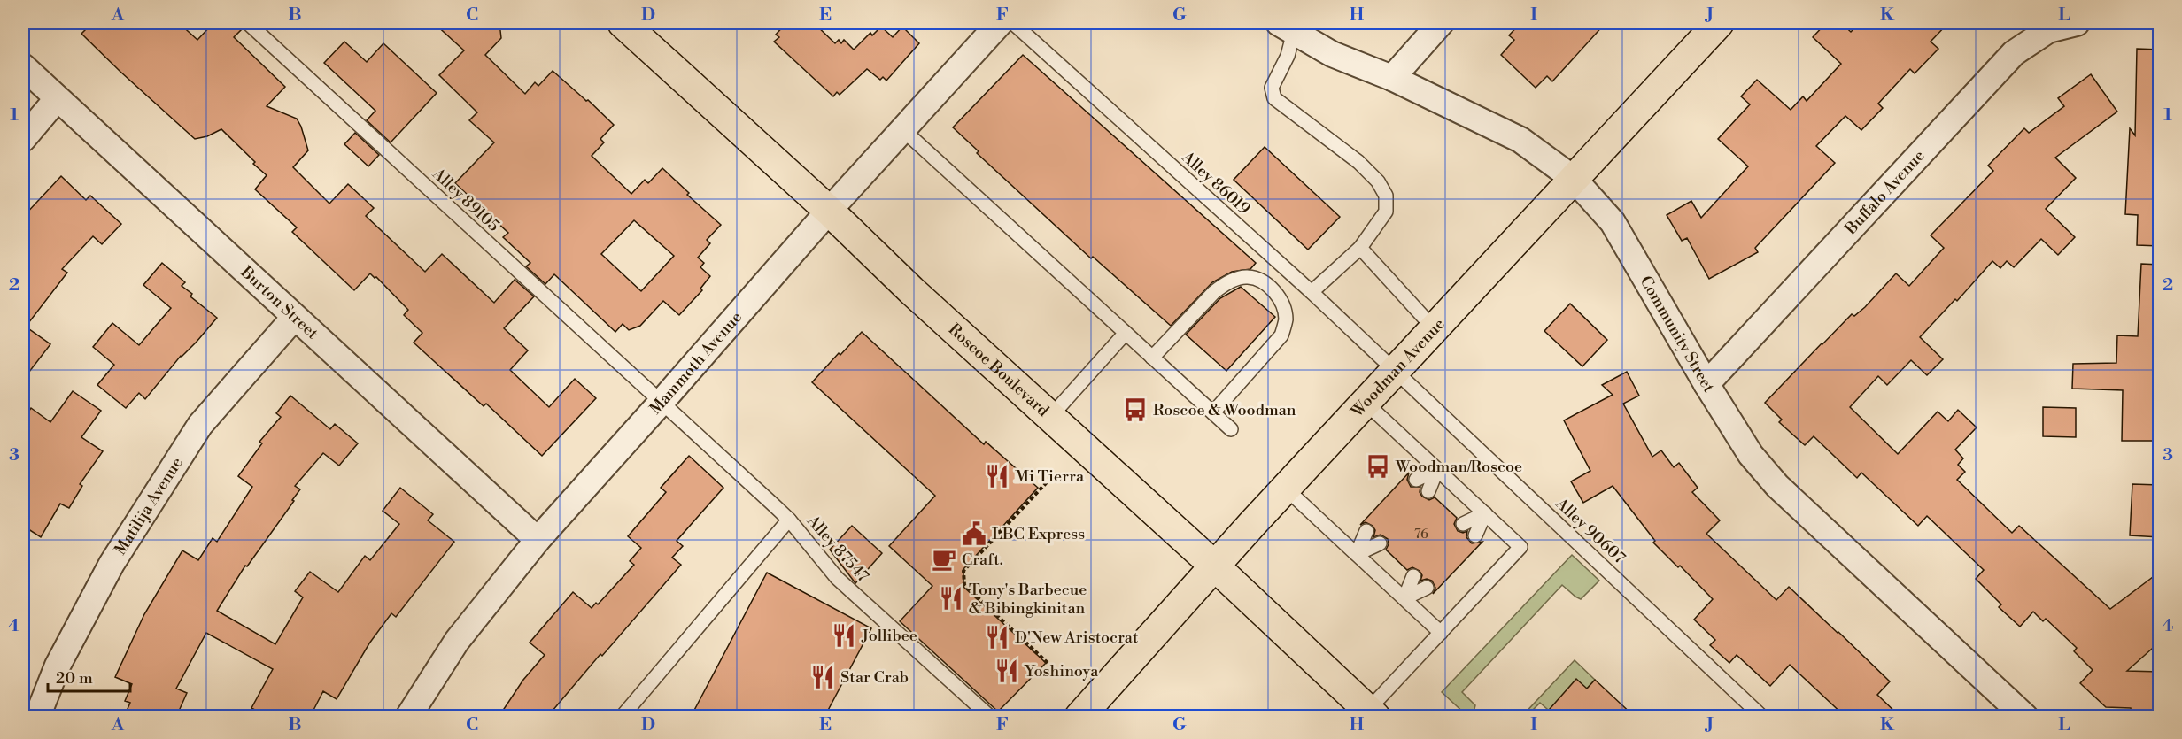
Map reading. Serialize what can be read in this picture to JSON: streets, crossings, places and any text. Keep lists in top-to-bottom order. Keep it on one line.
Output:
{"streets":{"main road":["Woodman Avenue","Roscoe Boulevard"],"street":["Buffalo Avenue","Burton Street","Community Street","Mammoth Avenue","Matilija Avenue"],"lane":["Alley 86019","Alley 89105","Alley 90607","Alley 87547"]},"crossings":[["Alley 86019","Woodman Avenue"],["Alley 86019","Alley 90607"],["Buffalo Avenue","Community Street"],["Alley 89105","Mammoth Avenue"],["Alley 89105","Alley 87547"],["Burton Street","Mammoth Avenue"],["Burton Street","Matilija Avenue"],["Community Street","Woodman Avenue"],["Mammoth Avenue","Roscoe Boulevard"],["Mammoth Avenue","Alley 87547"],["Woodman Avenue","Roscoe Boulevard"],["Woodman Avenue","Alley 90607"]],"places":{"bus stop":["Roscoe & Woodman","Woodman/Roscoe"],"restaurant":["Mi Tierra","Tony's Barbecue & Bibingkinitan","Jollibee","D'New Aristocrat","Yoshinoya","Star Crab"],"public building":["LBC Express"],"cafe":["Craft."]},"house_numbers":["76"],"scale_bar":"20 m","grid":{"columns":["A","B","C","D","E","F","G","H","I","J","K","L"],"rows":["1","2","3","4"]}}
